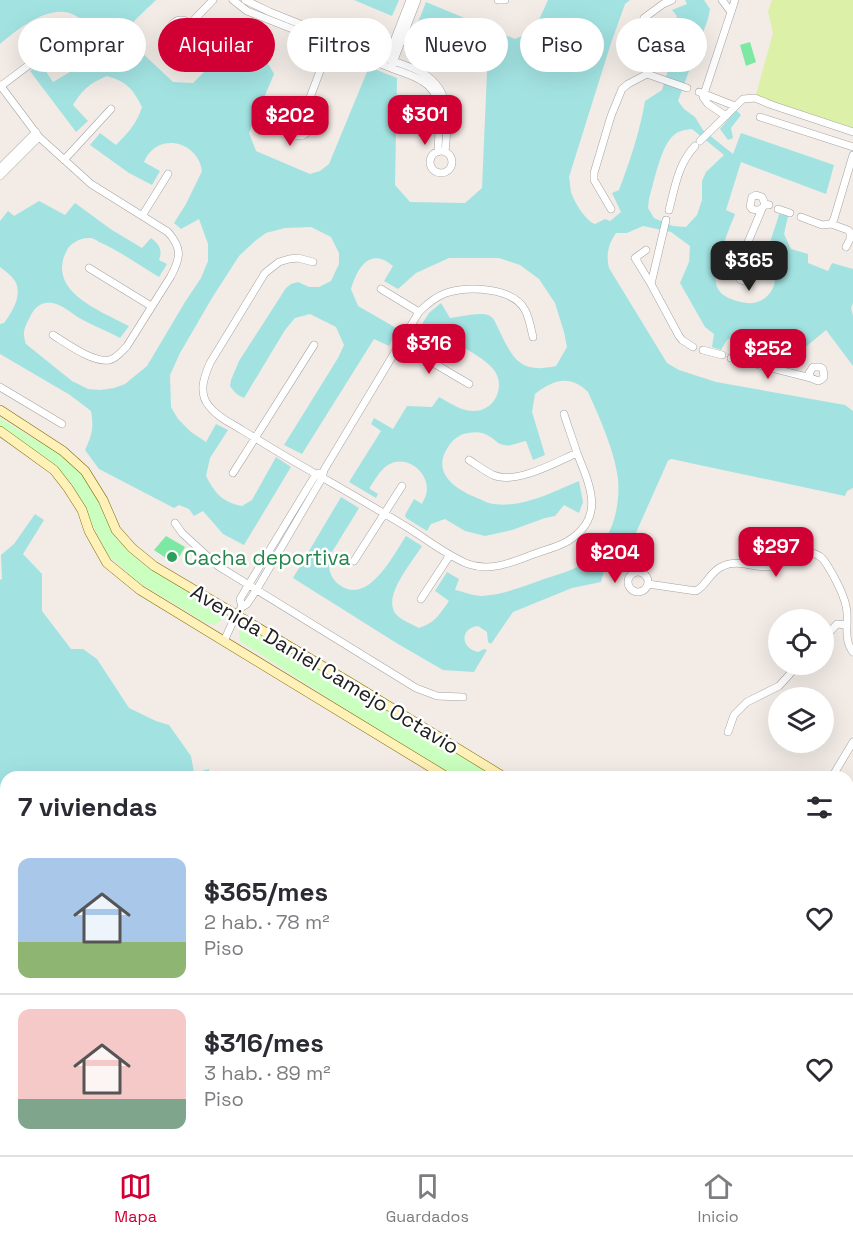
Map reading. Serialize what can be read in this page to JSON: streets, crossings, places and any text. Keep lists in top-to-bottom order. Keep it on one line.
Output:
{"streets":{"main road":["Avenida Daniel Camejo Octavio"]},"places":["Cacha deportiva"],"page":{"chip":["Comprar","Alquilar","Filtros","Nuevo","Piso","Casa"],"price":["$301","$202","$365","$316","$252","$297","$204"],"heading":"7 viviendas","list":[{"name":"$365/mes","note":"2 hab. · 78 m² · Piso"},{"name":"$316/mes","note":"3 hab. · 89 m² · Piso"}],"tabs":["Mapa","Guardados","Inicio"]}}
